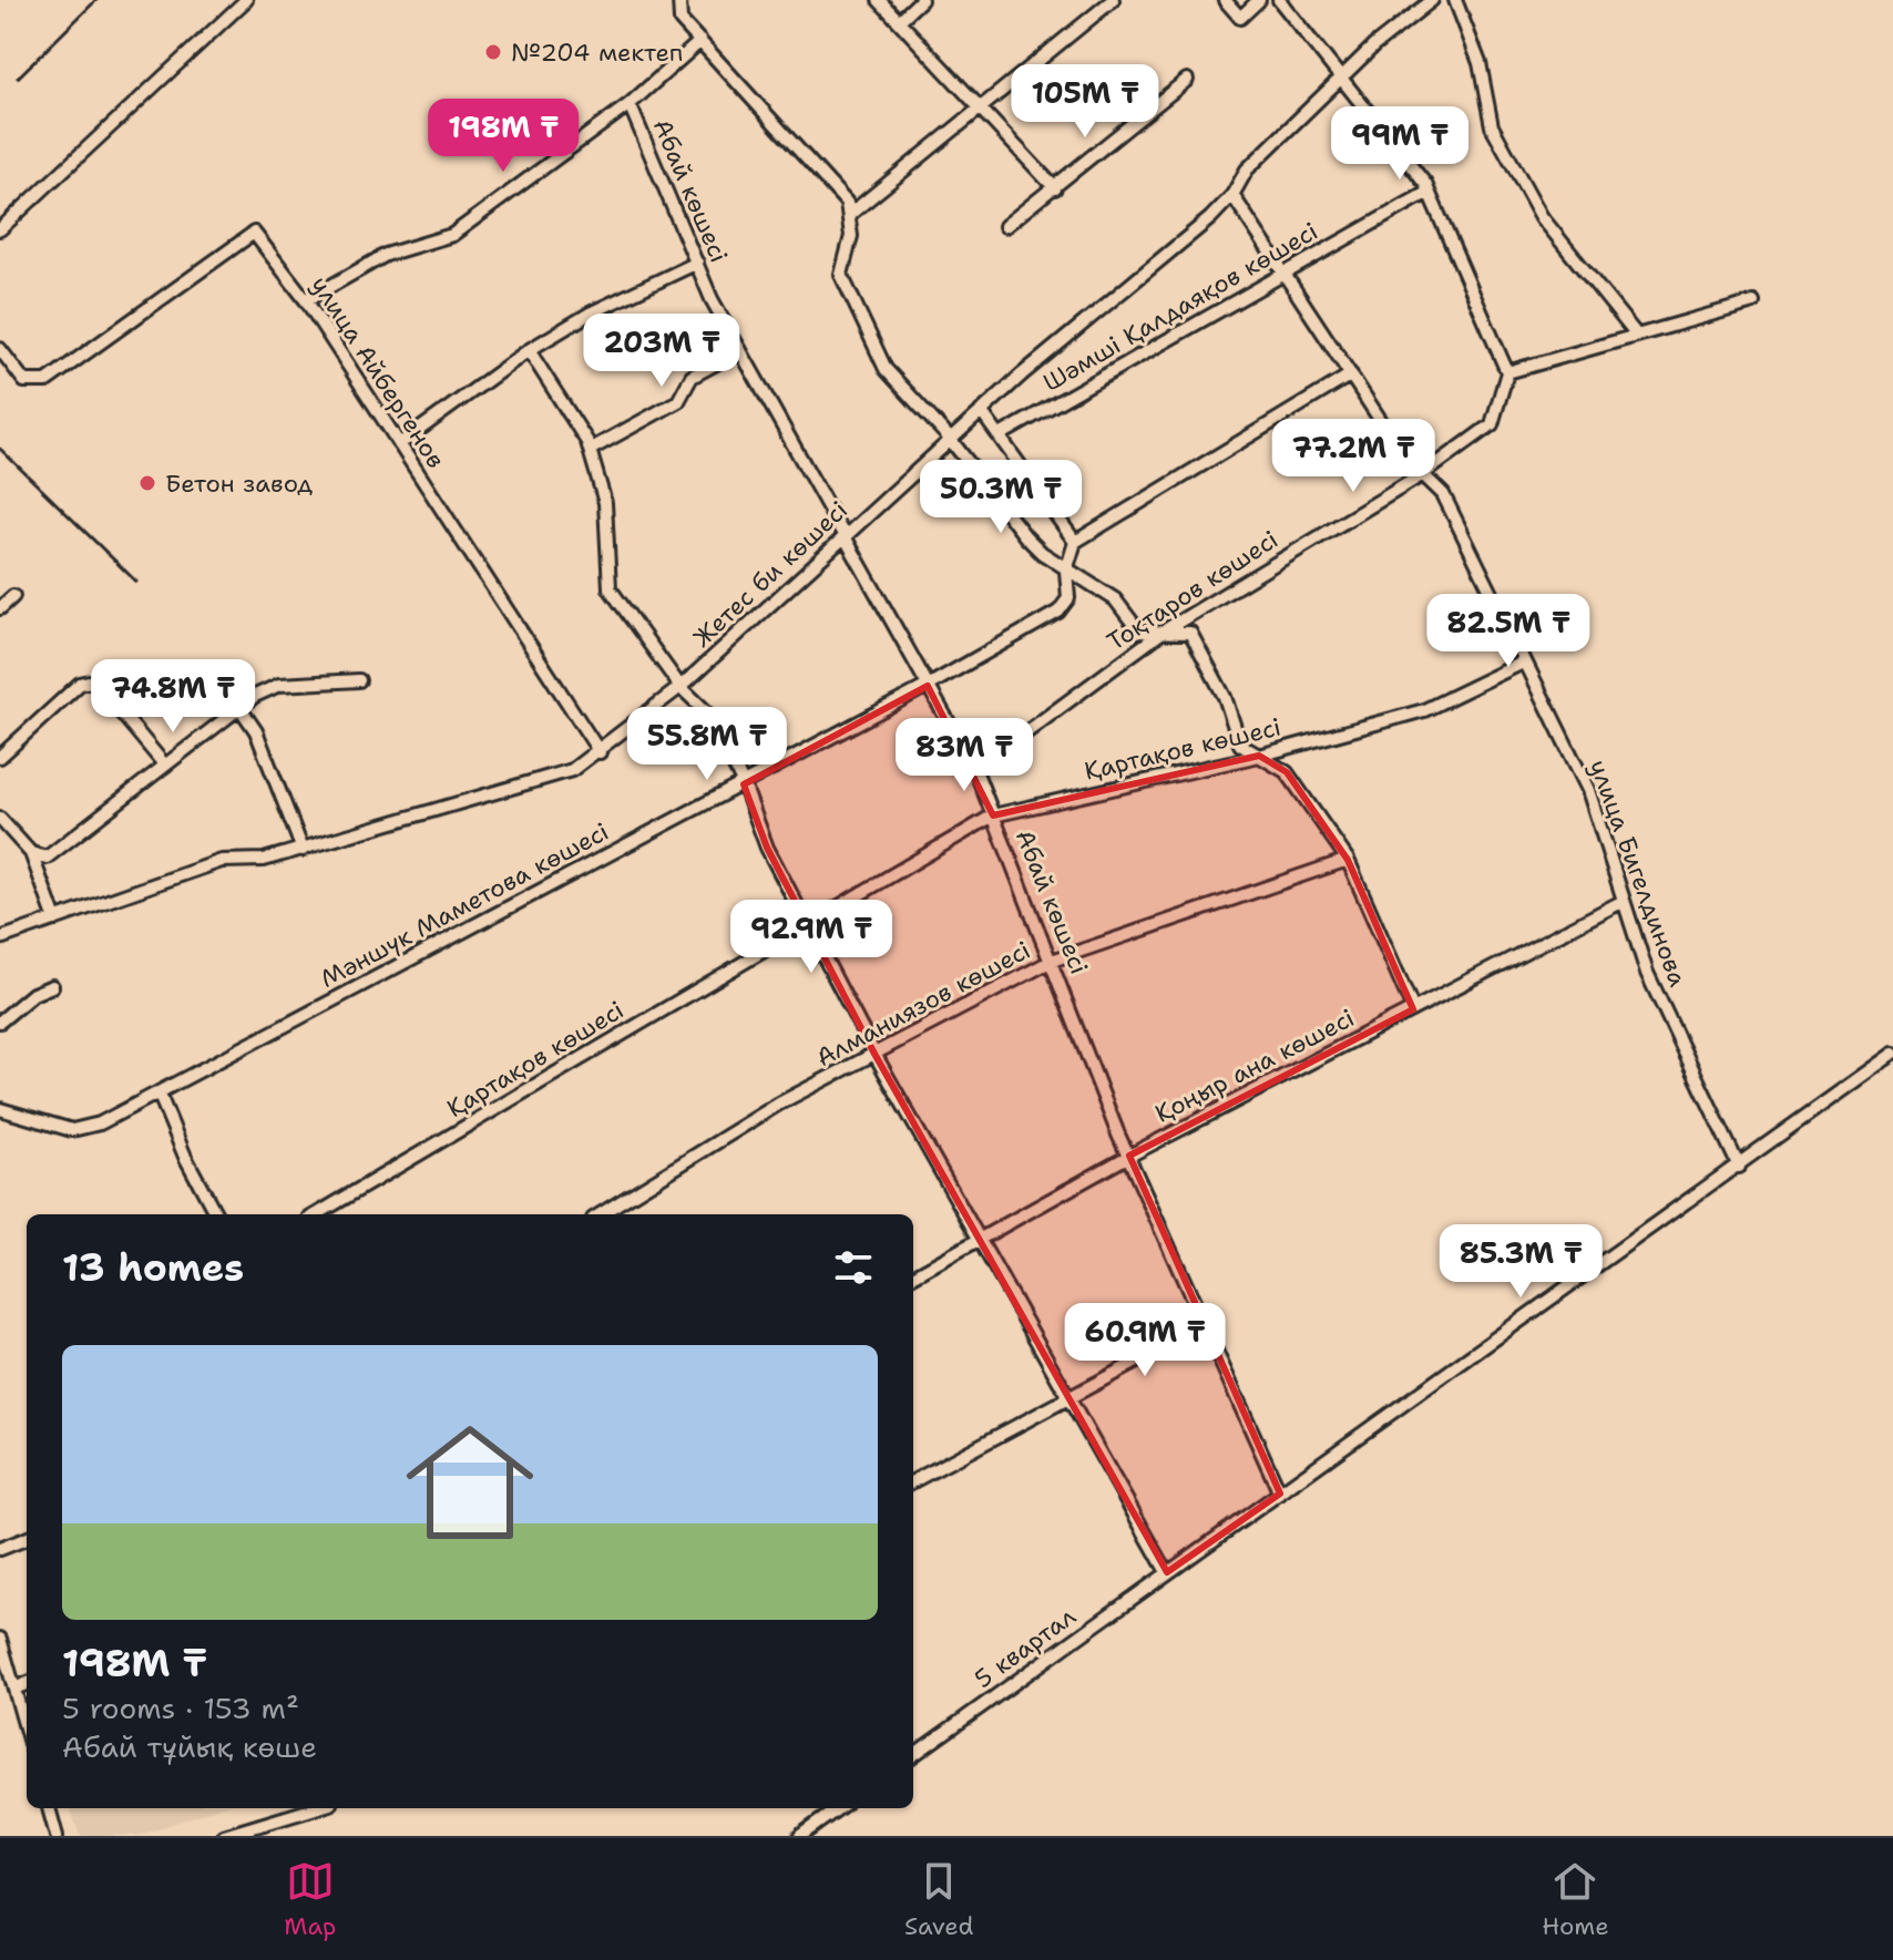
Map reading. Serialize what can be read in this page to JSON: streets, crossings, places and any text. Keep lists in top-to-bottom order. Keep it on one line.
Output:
{"streets":{"street":["Абай көшесі","Шәмші Қалдаяқов көшесі","улица Айбергенов","Жетес би көшесі","Тоқтаров көшесі","Қартақов көшесі","улица Бигелдинова","Мәншүк Маметова көшесі","Алманиязов көшесі","Қоңыр ана көшесі","5 квартал"]},"crossings":[["Абай көшесі","Жетес би көшесі"],["Абай көшесі","Тоқтаров көшесі"],["Абай көшесі","Қартақов көшесі"],["Абай көшесі","Мәншүк Маметова көшесі"],["Абай көшесі","Алманиязов көшесі"],["Абай көшесі","Қоңыр ана көшесі"],["Абай көшесі","5 квартал"],["Шәмші Қалдаяқов көшесі","улица Бигелдинова"],["улица Айбергенов","Жетес би көшесі"],["Жетес би көшесі","улица Бигелдинова"],["Тоқтаров көшесі","улица Бигелдинова"],["Қартақов көшесі","улица Бигелдинова"],["улица Бигелдинова","Қоңыр ана көшесі"],["улица Бигелдинова","5 квартал"]],"places":["№204 мектеп","Бетон завод"],"page":{"price":["105M ₸","198M ₸","99M ₸","203M ₸","77.2M ₸","50.3M ₸","82.5M ₸","74.8M ₸","55.8M ₸","83M ₸","92.9M ₸","85.3M ₸","60.9M ₸"],"heading":"13 homes","list":[{"name":"198M ₸","note":"5 rooms · 153 m² · Абай тұйық көше"}],"tabs":["Map","Saved","Home"]}}
